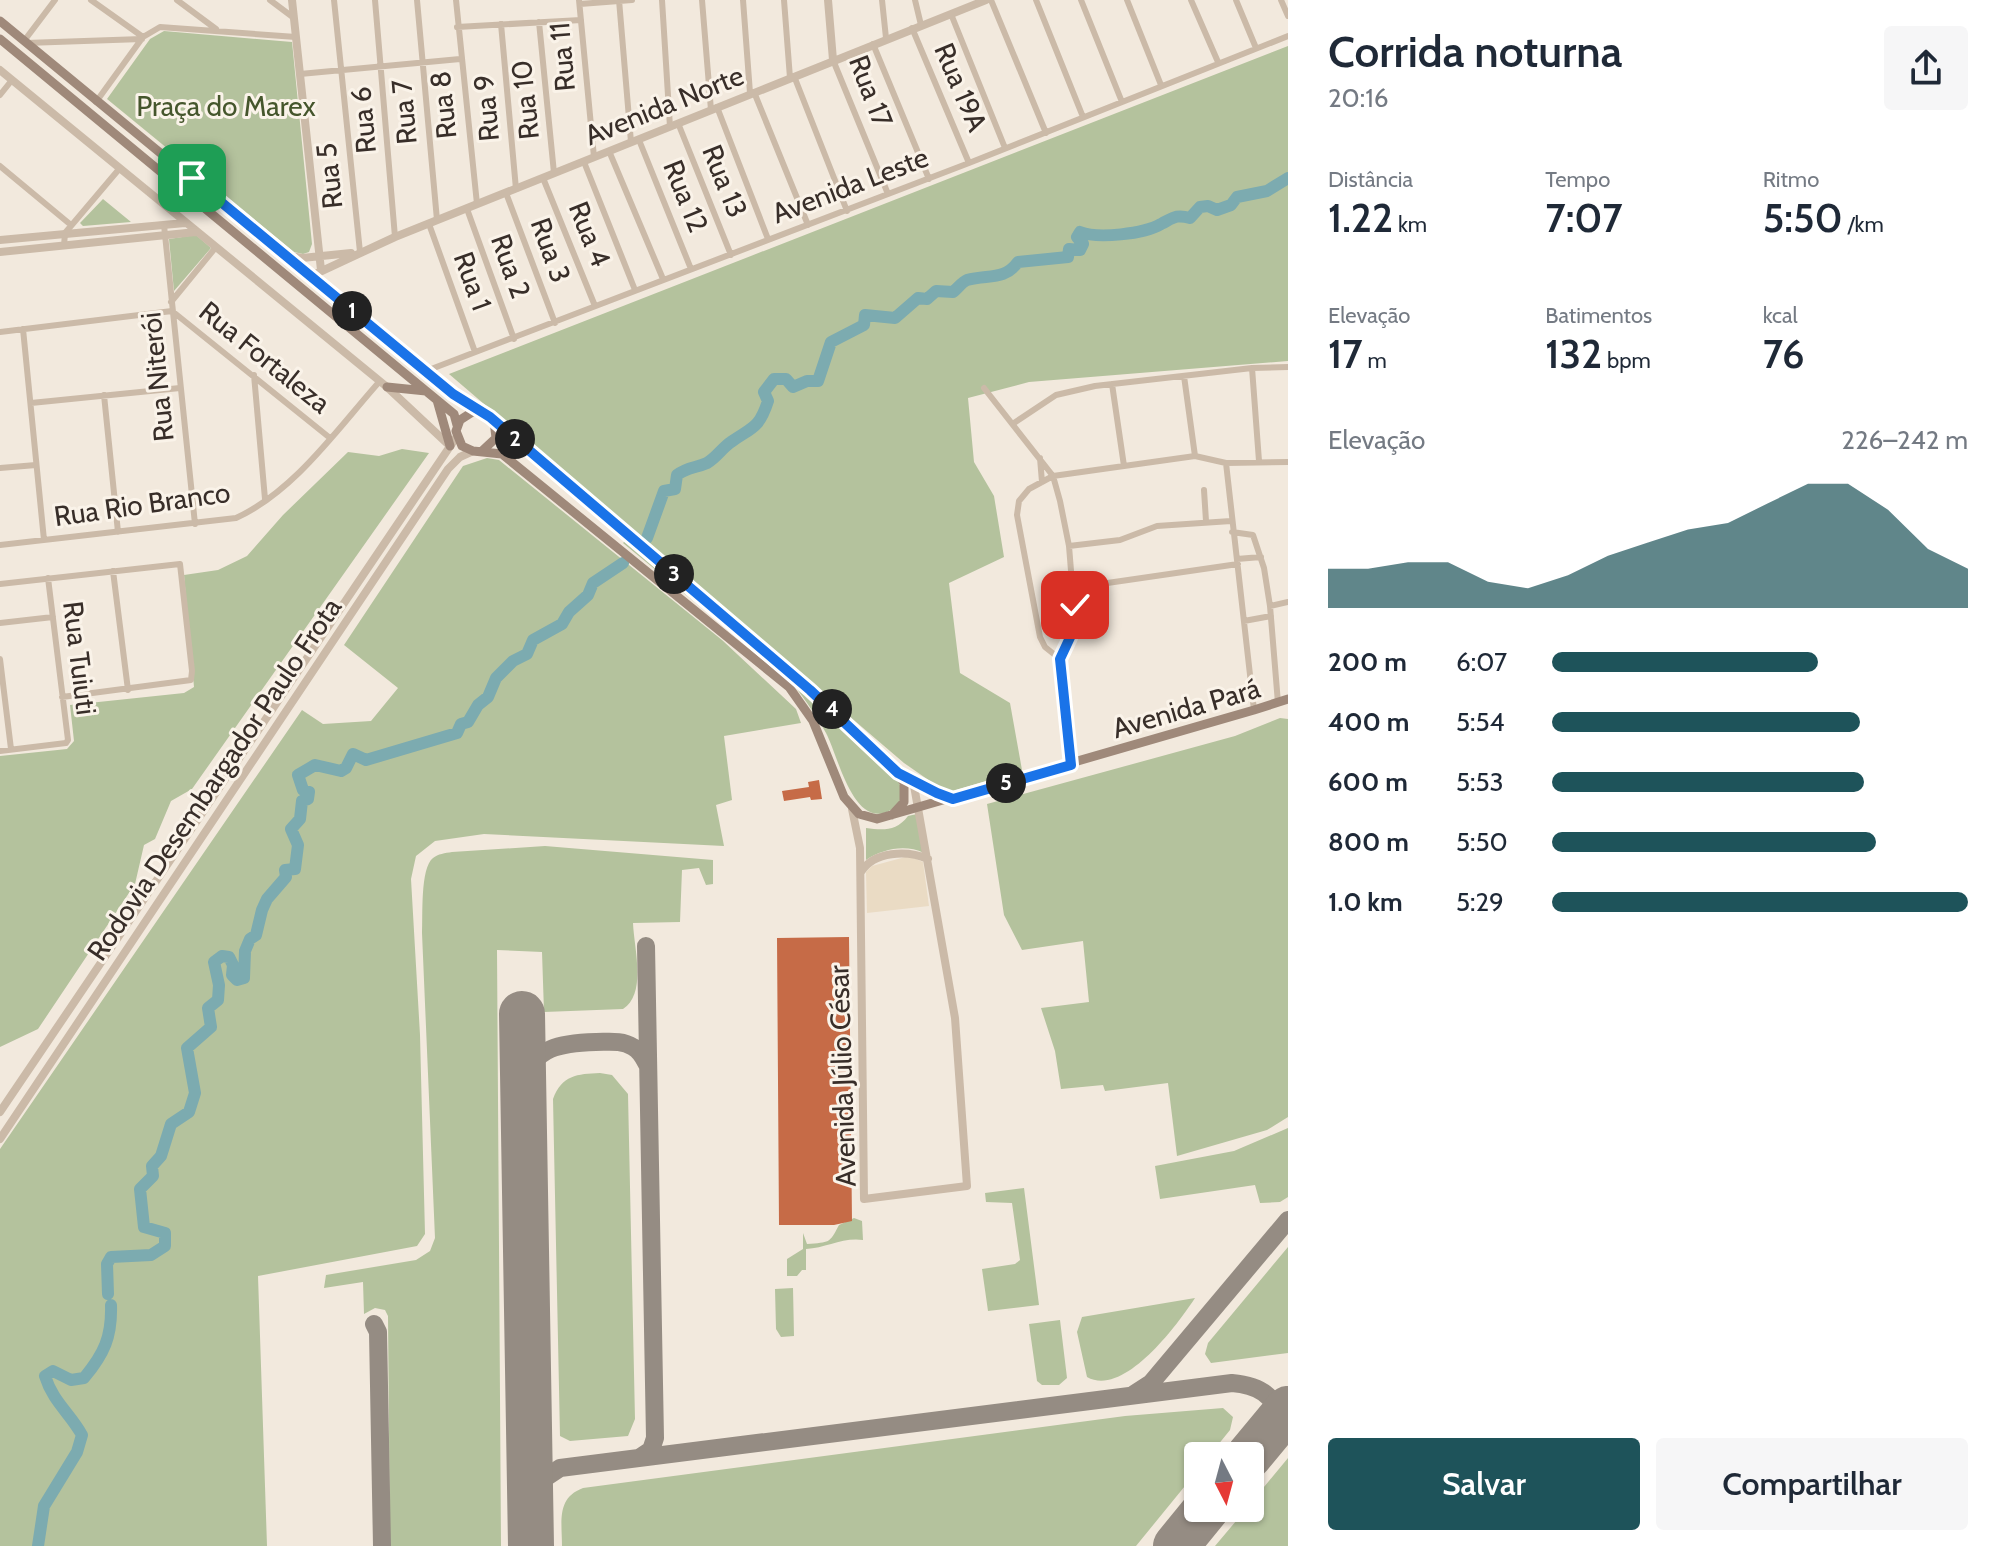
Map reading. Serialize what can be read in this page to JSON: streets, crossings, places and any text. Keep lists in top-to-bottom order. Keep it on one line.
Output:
{"streets":{"main road":["Avenida Pará","Avenida Júlio César"],"street":["Rua 11","Rua 19A","Rua 17","Rua 10","Rua 8","Avenida Norte","Rua 9","Rua 7","Rua 6","Rua 5","Rua 13","Avenida Leste","Rua 12","Rua 4","Rua 3","Rua 2","Rua 1","Rua Fortaleza","Rua Niterói","Rua Rio Branco","Rua Tuiuti","Rodovia Desembargador Paulo Frota"]},"crossings":[["Rua 11","Avenida Norte"],["Rua 19A","Avenida Norte"],["Rua 19A","Avenida Leste"],["Rua 17","Avenida Norte"],["Rua 17","Avenida Leste"],["Rua 10","Avenida Norte"],["Rua 8","Avenida Norte"],["Avenida Norte","Rua 9"],["Avenida Norte","Rua 7"],["Avenida Norte","Rua 6"],["Avenida Norte","Rua 5"],["Avenida Norte","Rua 13"],["Avenida Norte","Rua 12"],["Avenida Norte","Rua 4"],["Avenida Norte","Rua 3"],["Avenida Norte","Rua 2"],["Avenida Norte","Rua 1"],["Rua 7","Rua 1"],["Rua 13","Avenida Leste"],["Avenida Leste","Rua 12"],["Avenida Leste","Rua 4"],["Avenida Leste","Rua 3"],["Avenida Leste","Rua 2"],["Avenida Leste","Rua 1"],["Rua Fortaleza","Rua Niterói"],["Rua Fortaleza","Rua Rio Branco"],["Rua Niterói","Rua Rio Branco"],["Avenida Pará","Avenida Júlio César"],["Rodovia Desembargador Paulo Frota","Avenida Júlio César"]],"parks":["Praça do Marex"],"north":"bottom","page":{"heading":["Corrida noturna","20:16"],"stats":[["Distância","1.22 km"],["Tempo","7:07"],["Ritmo","5:50 /km"],["Elevação","17 m"],["Batimentos","132 bpm"],["kcal","76"]],"pins":["1","2","3","4","5"],"chart":["Elevação","226–242 m"],"list":[{"name":"200 m","note":"6:07"},{"name":"400 m","note":"5:54"},{"name":"600 m","note":"5:53"},{"name":"800 m","note":"5:50"},{"name":"1.0 km","note":"5:29"}],"buttons":["Salvar","Compartilhar"]}}
